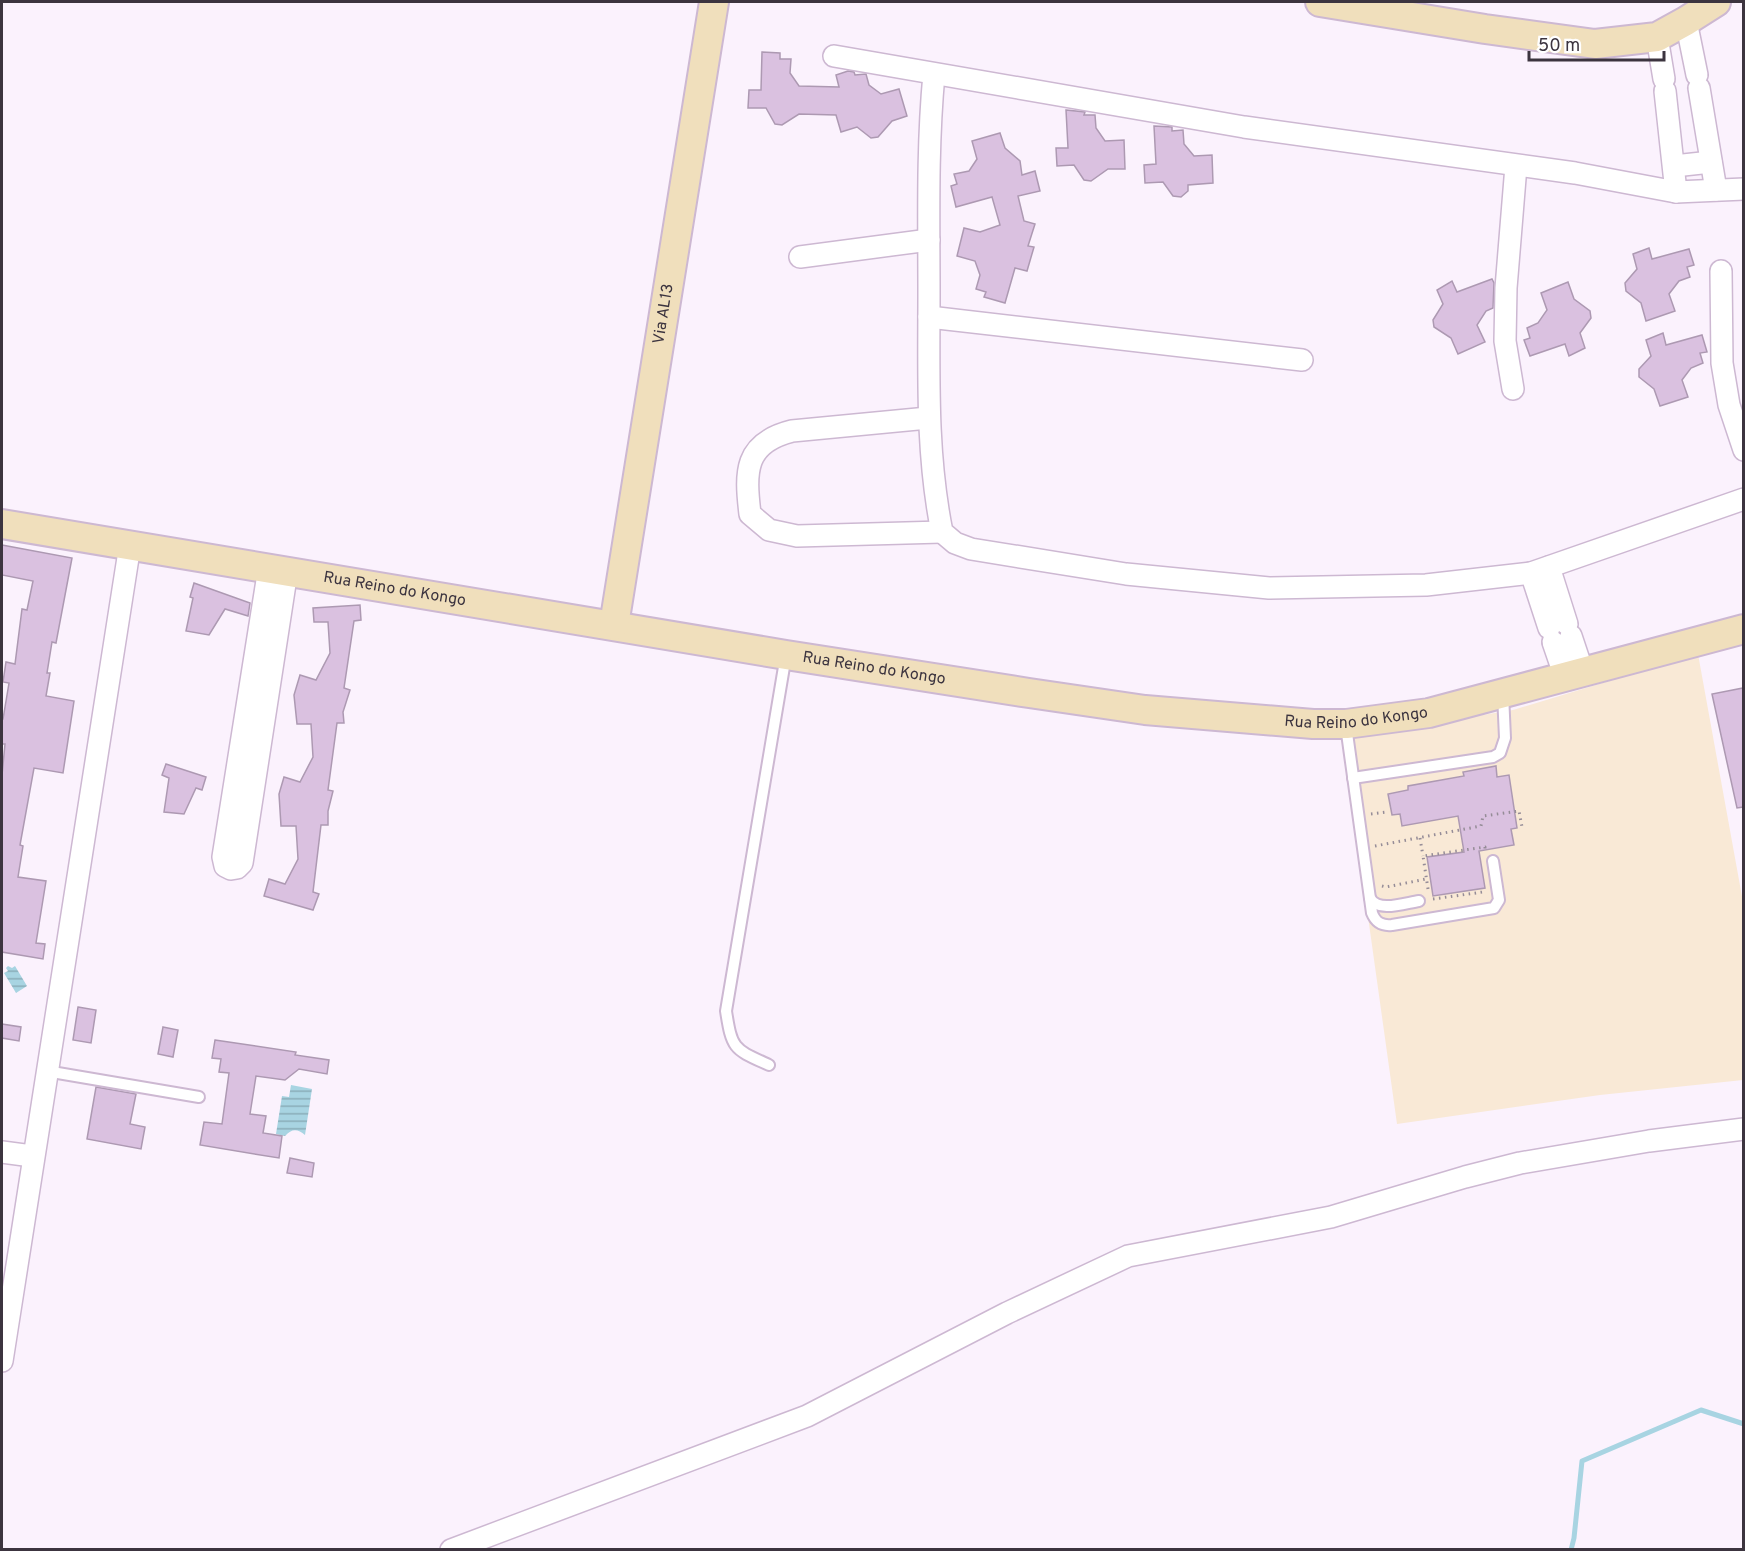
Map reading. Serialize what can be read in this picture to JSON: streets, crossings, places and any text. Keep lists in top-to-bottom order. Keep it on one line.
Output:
{"streets":{"street":["Via AL13","Rua Reino do Kongo"]},"crossings":[["Via AL13","Rua Reino do Kongo"]],"scale_bar":"50 m"}
